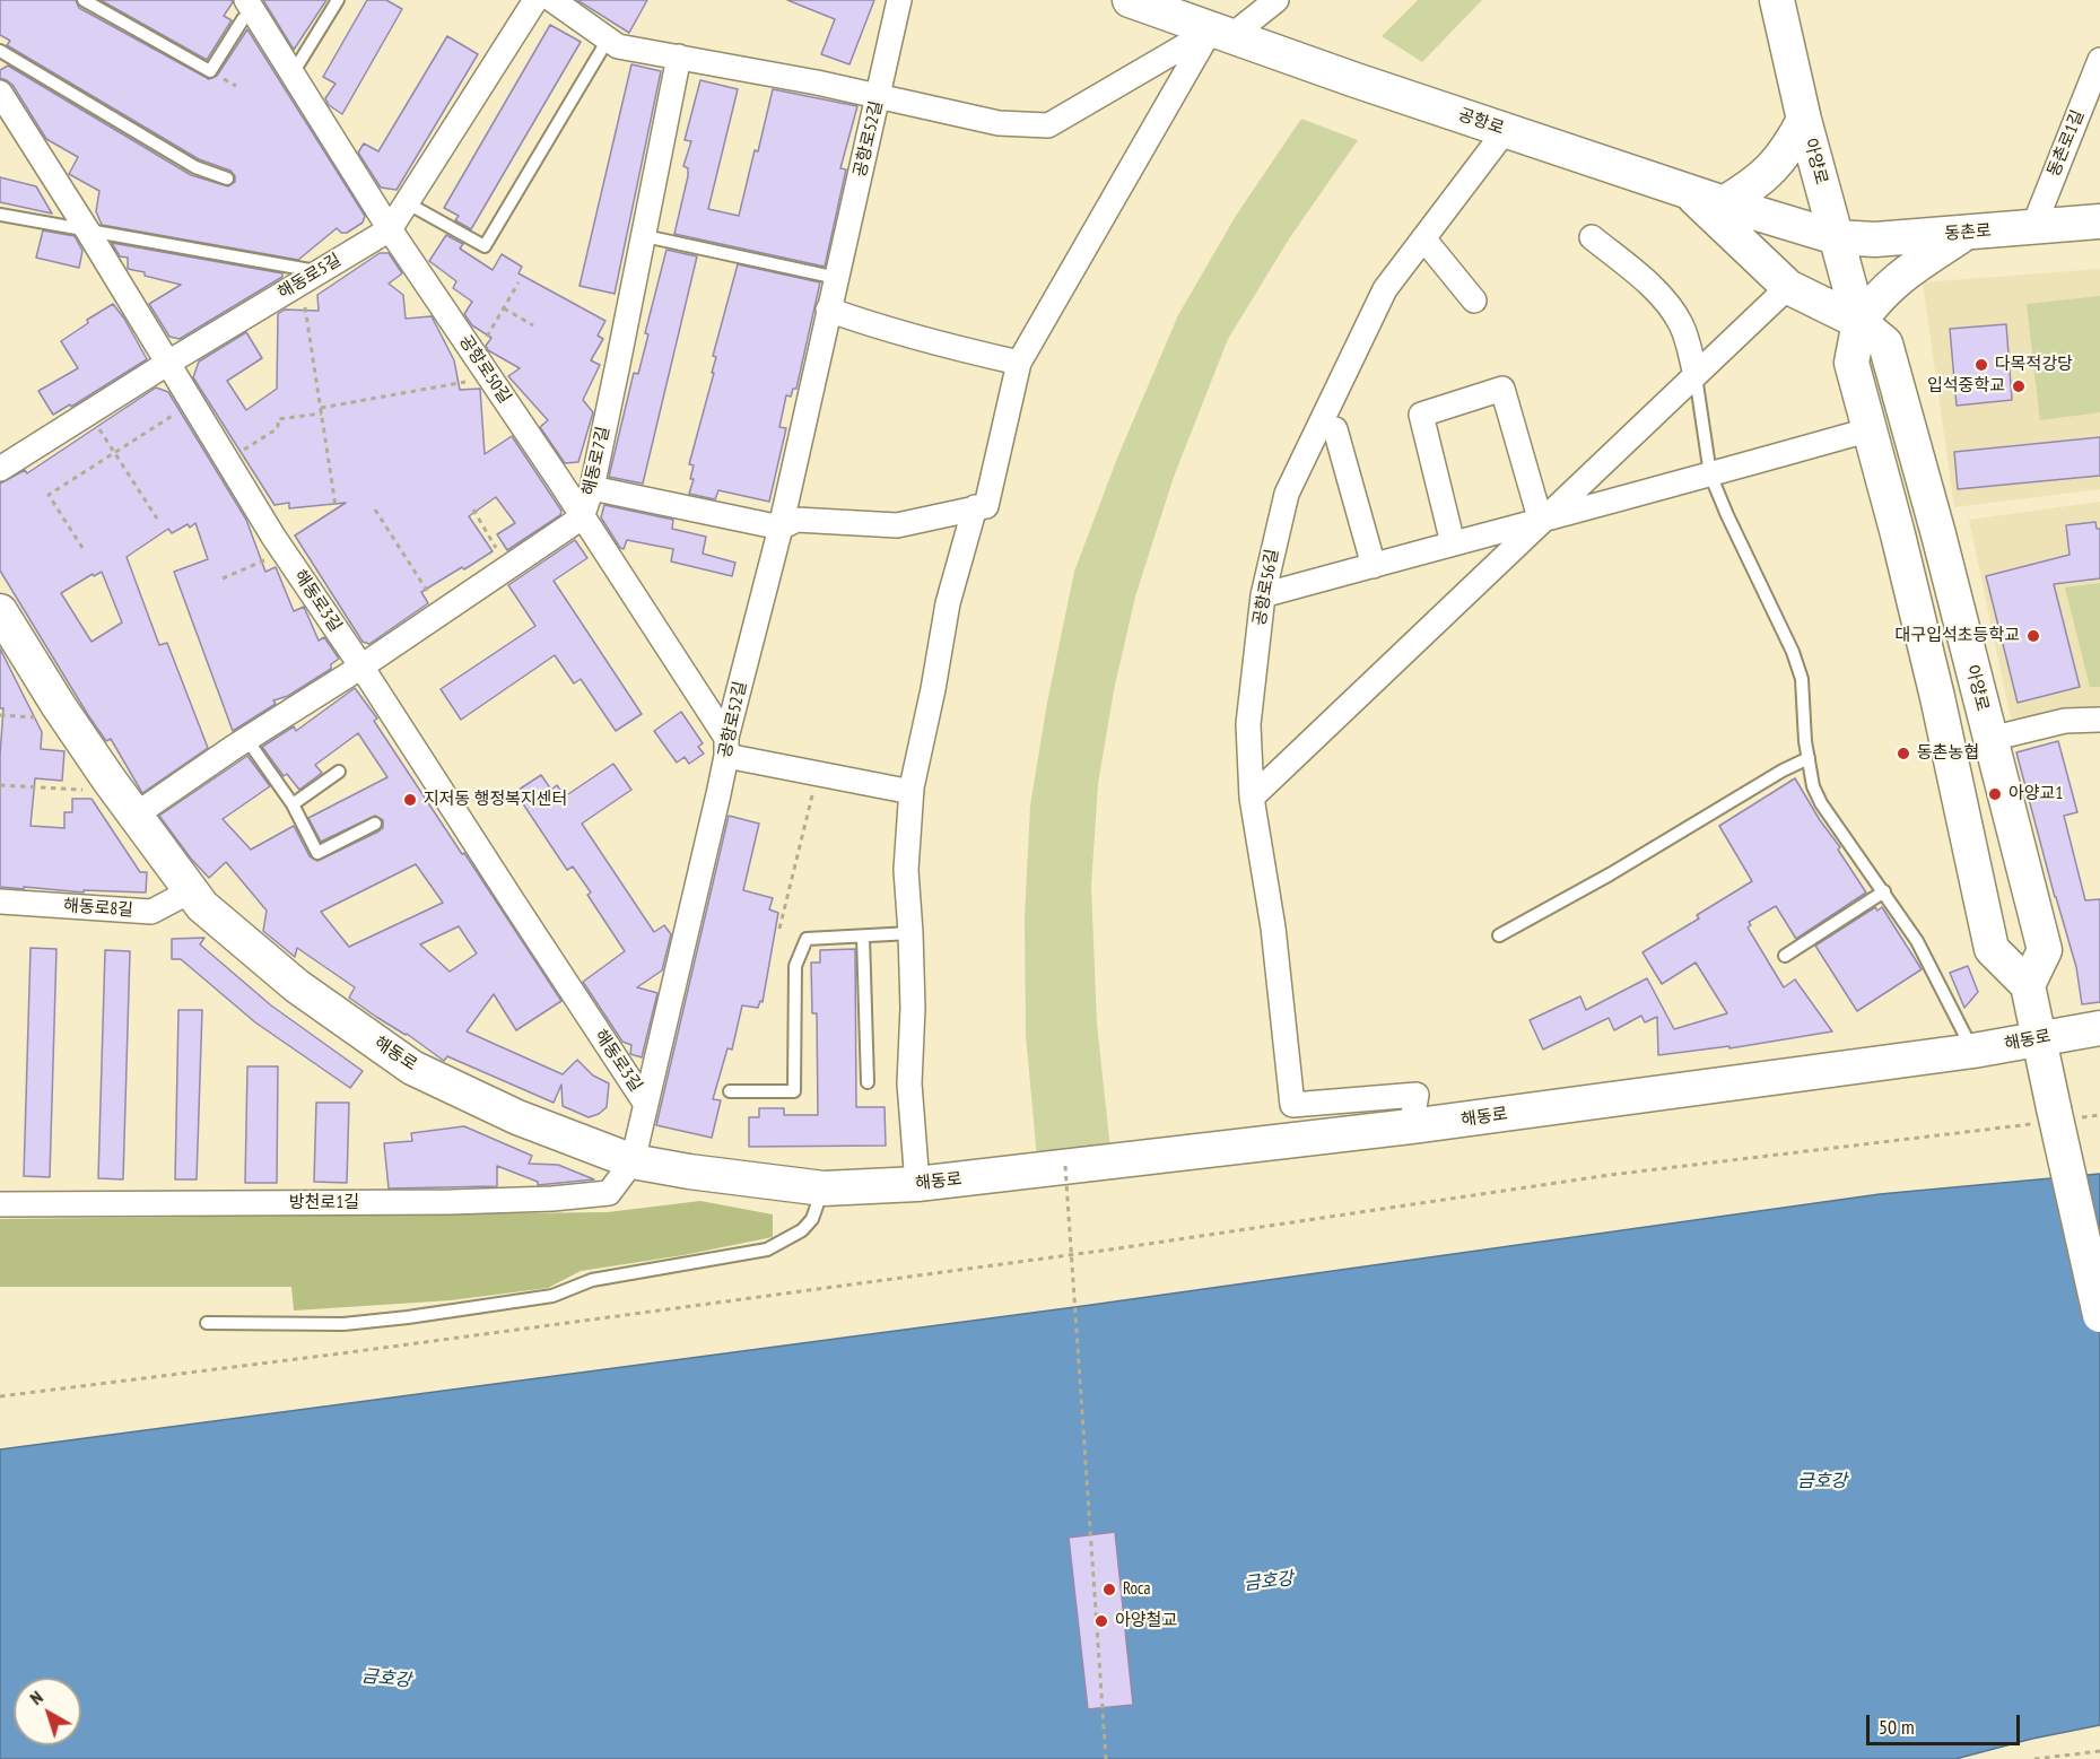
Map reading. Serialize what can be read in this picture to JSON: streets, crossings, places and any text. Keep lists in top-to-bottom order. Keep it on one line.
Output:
{"streets":{"main road":["공항로","아양로","동촌로","해동로"],"street":["공항로52길","동촌로1길","해동로5길","공항로50길","해동로7길","공항로56길","해동로3길","해동로8길","방천로1길"]},"crossings":[["공항로","아양로"],["공항로","동촌로"],["공항로","공항로56길"],["공항로52길","공항로50길"],["공항로52길","해동로3길"],["공항로52길","해동로"],["공항로52길","방천로1길"],["동촌로1길","동촌로"],["아양로","동촌로"],["해동로5길","공항로50길"],["해동로5길","해동로3길"],["공항로50길","해동로7길"],["해동로7길","해동로3길"],["해동로7길","해동로"],["공항로56길","해동로"],["해동로8길","해동로"],["해동로","방천로1길"]],"water":["금호강"],"places":["다목적강당","입석중학교","대구입석초등학교","동촌농협","아양교1","지저동 행정복지센터","Roca","아양철교"],"scale_bar":"50 m","north":"top left"}
